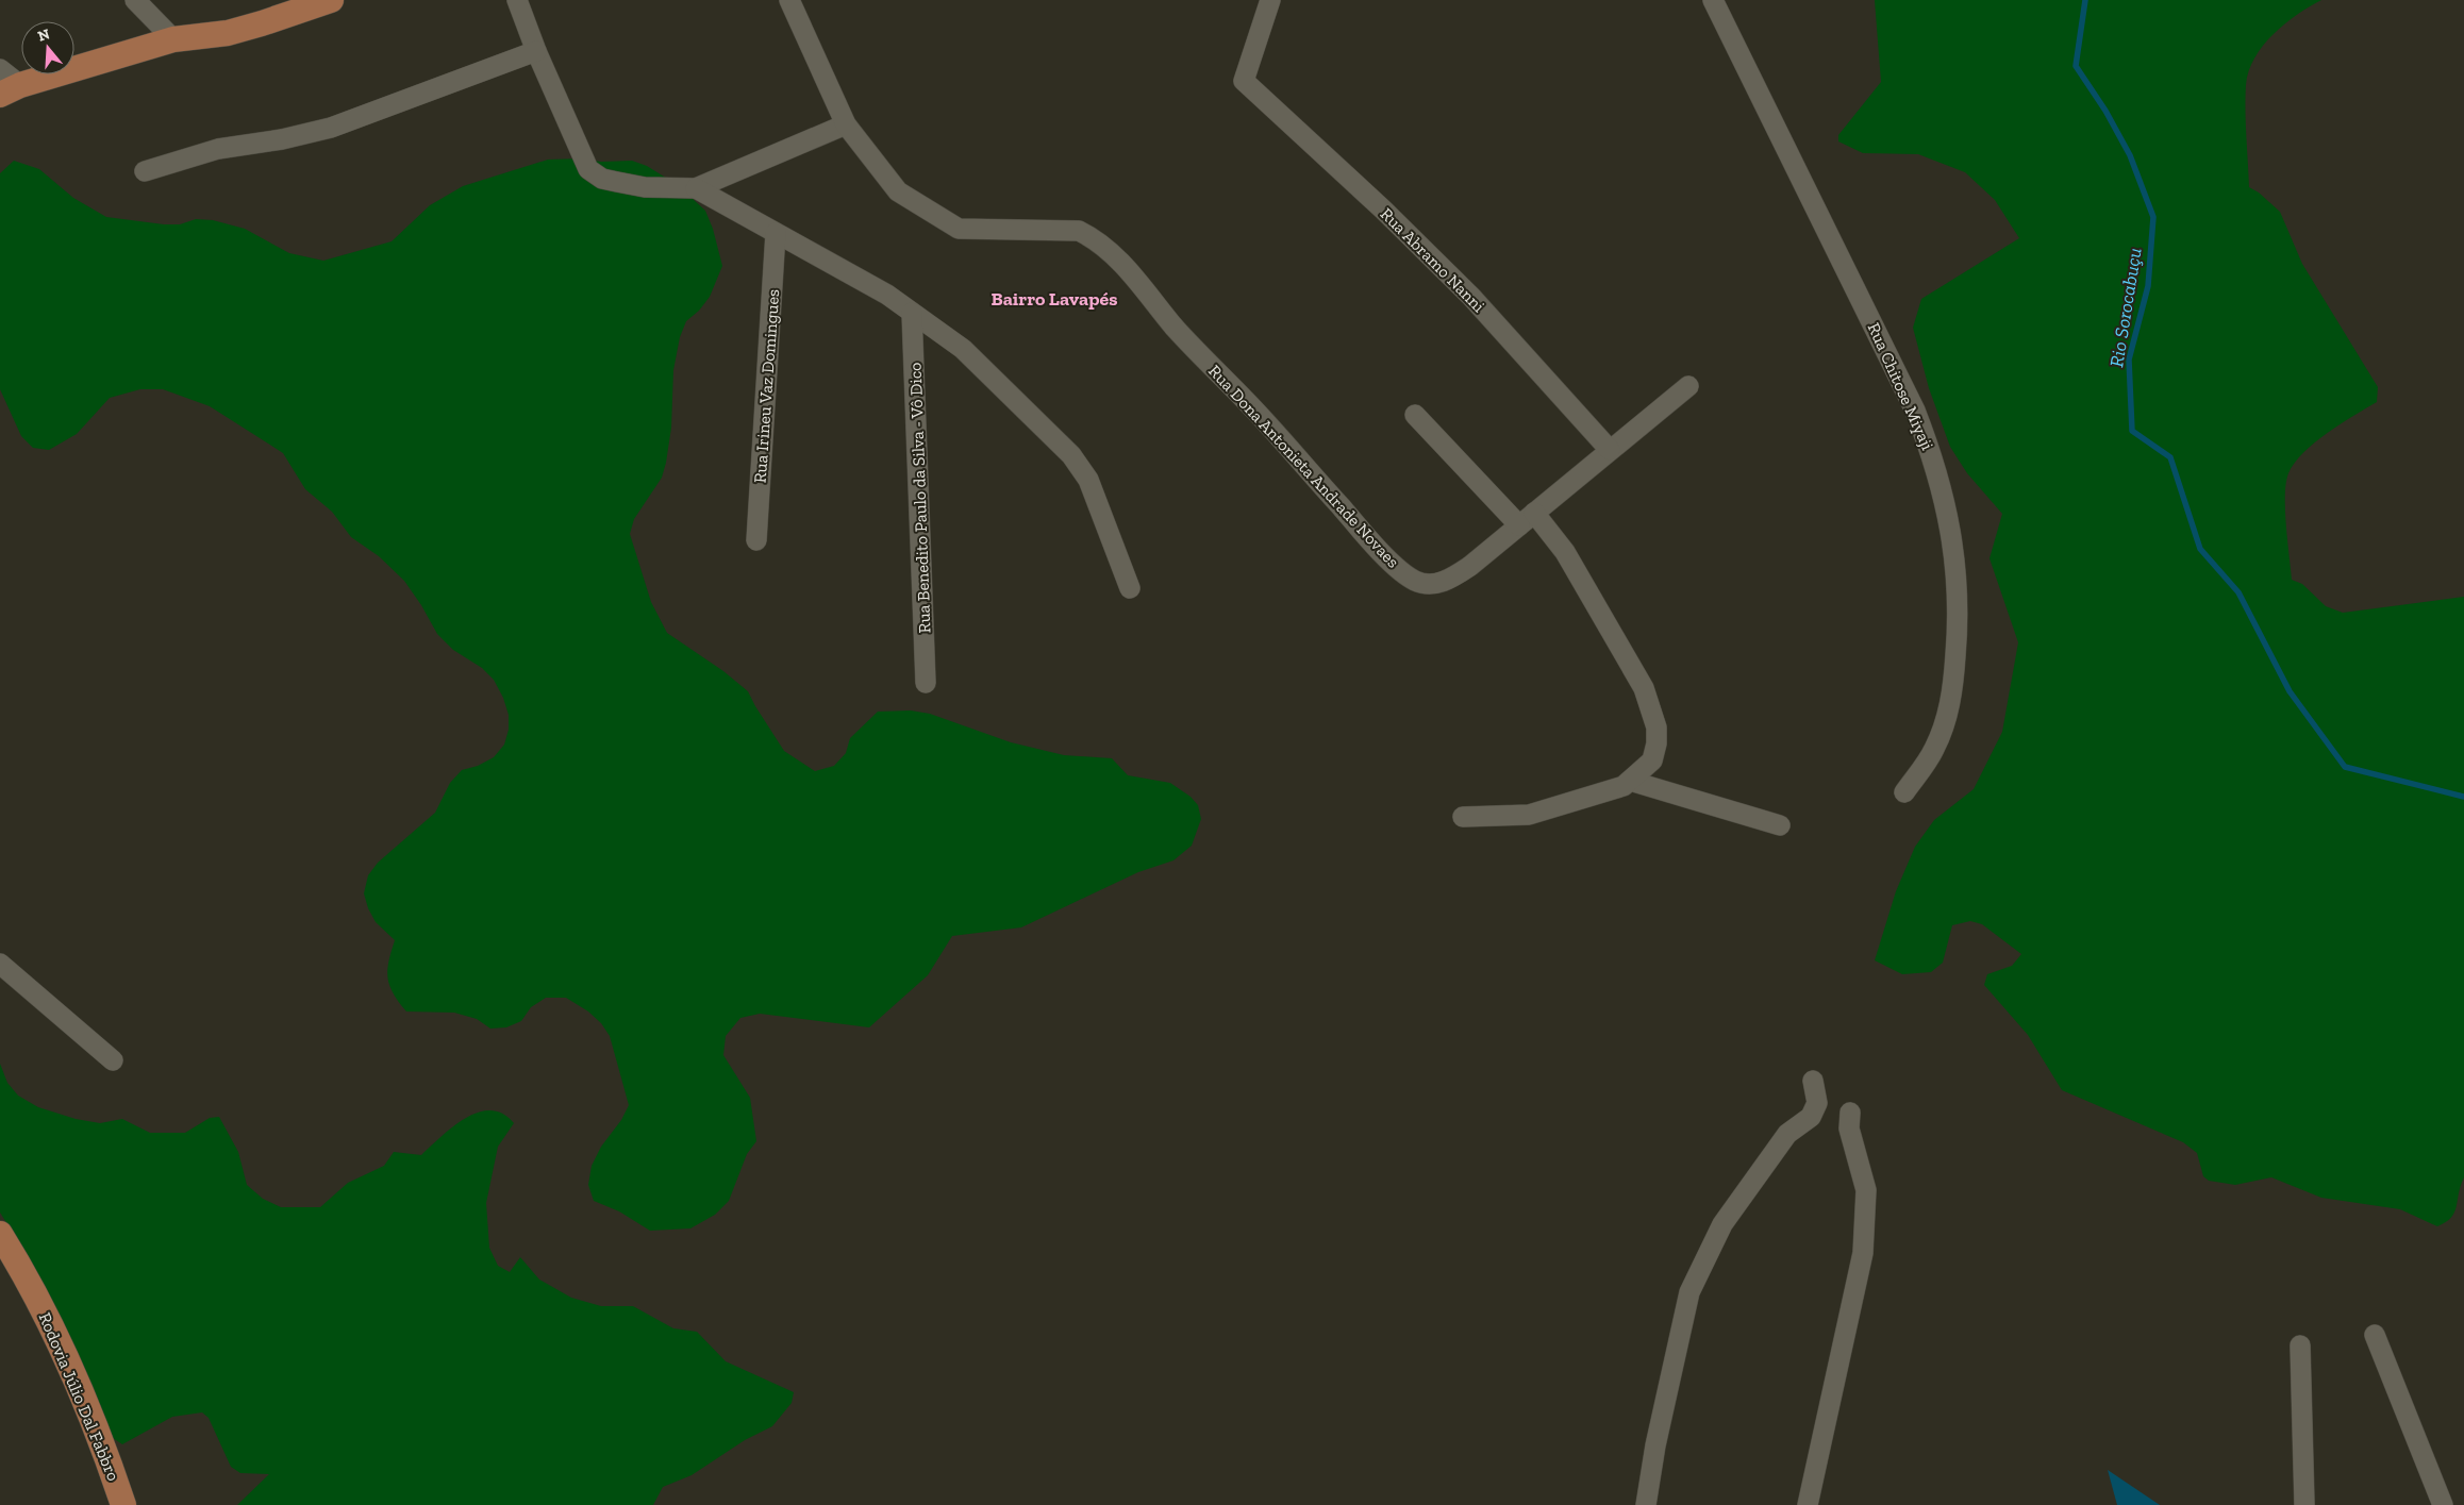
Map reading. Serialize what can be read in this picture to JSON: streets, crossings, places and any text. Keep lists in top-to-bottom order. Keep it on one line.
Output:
{"streets":{"main road":["Rodovia Júlio Dal Fabbro"],"street":["Rua Abramo Nanni","Rua Irineu Vaz Domingues","Rua Chitose Miyaji","Rua Dona Antonieta Andrade Novaes","Rua Benedito Paulo da Silva - Vô Dico"]},"crossings":[["Rua Abramo Nanni","Rua Dona Antonieta Andrade Novaes"]],"districts":["Bairro Lavapés"],"water":["Rio Sorocabuçu"],"north":"top"}
